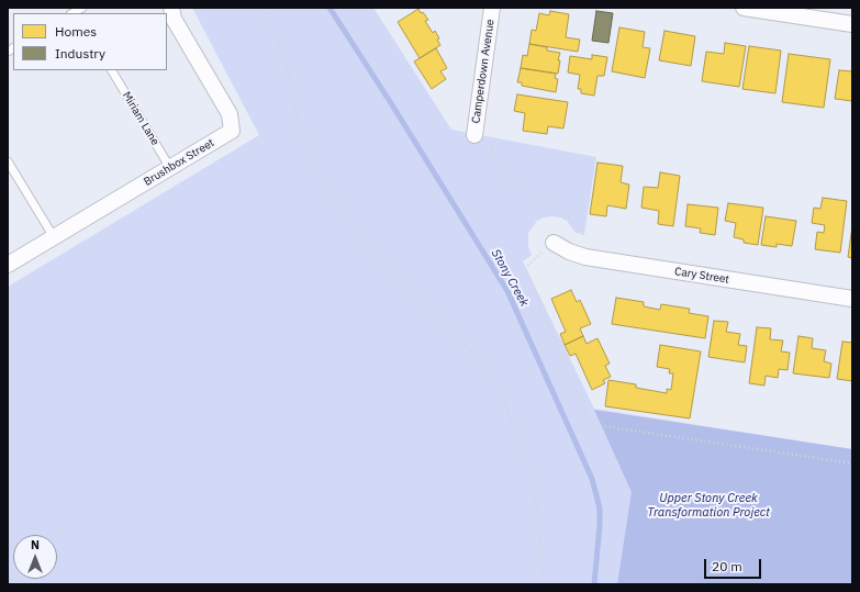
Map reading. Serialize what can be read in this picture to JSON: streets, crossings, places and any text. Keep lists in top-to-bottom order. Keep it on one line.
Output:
{"streets":{"street":["Camperdown Avenue","Brushbox Street","Cary Street"],"lane":["Miriam Lane"]},"crossings":[["Miriam Lane","Brushbox Street"]],"water":["Stony Creek","Upper Stony Creek Transformation Project"],"legend":["Homes","Industry"],"scale_bar":"20 m","north":"top"}
